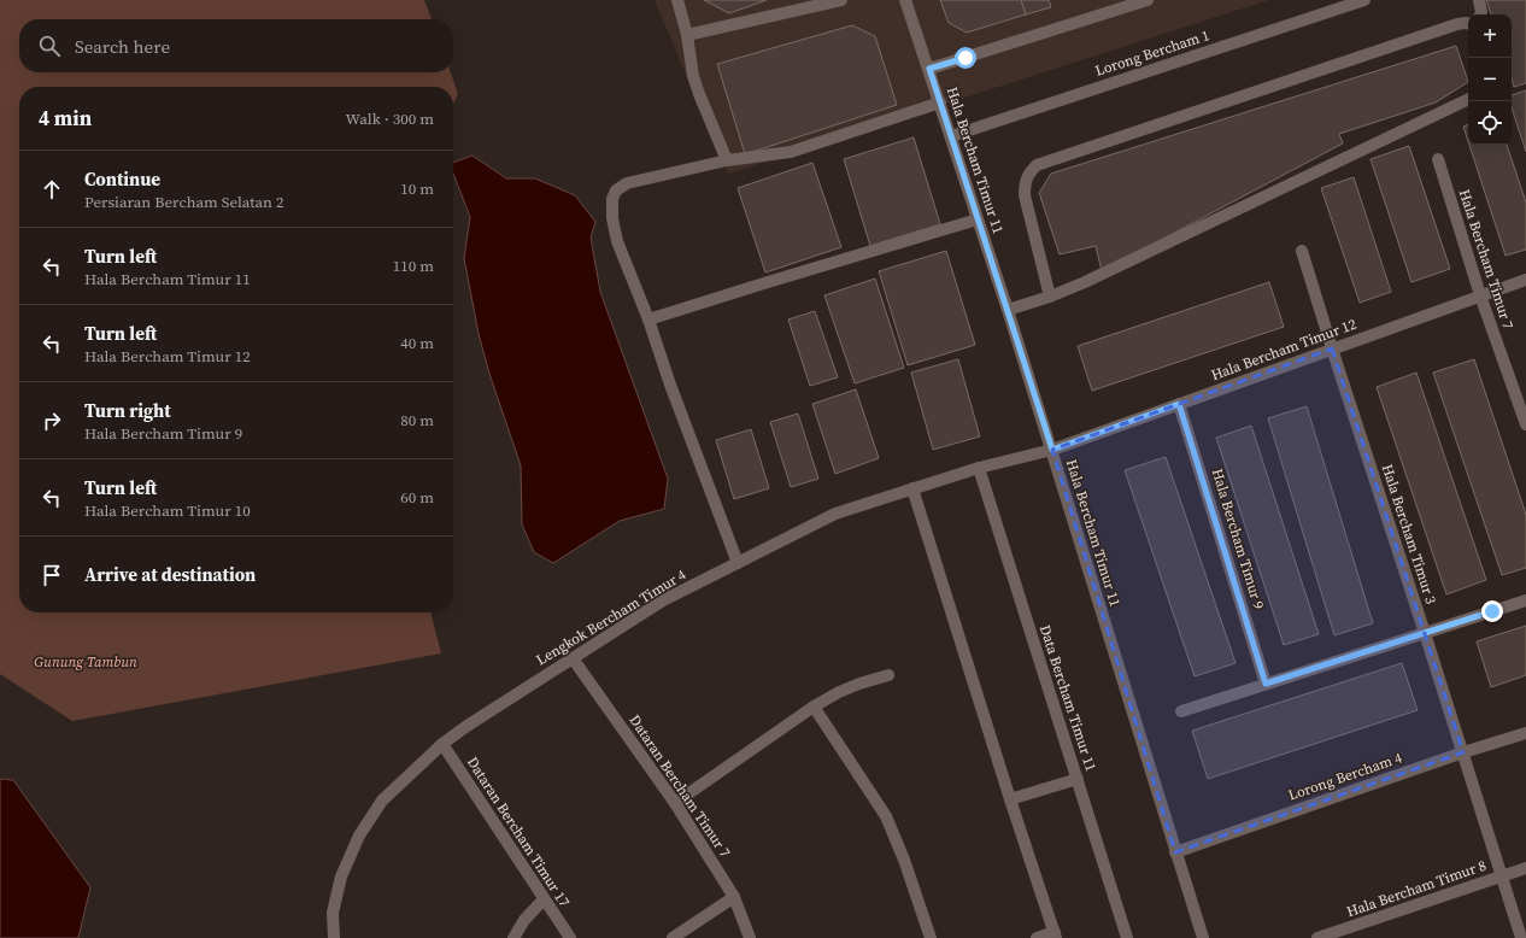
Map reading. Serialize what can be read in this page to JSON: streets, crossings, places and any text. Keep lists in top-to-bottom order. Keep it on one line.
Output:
{"streets":{"street":["Lorong Bercham 1","Hala Bercham Timur 11","Hala Bercham Timur 7","Hala Bercham Timur 12","Hala Bercham Timur 3","Hala Bercham Timur 9","Lengkok Bercham Timur 4","Data Bercham Timur 11","Lorong Bercham 4","Dataran Bercham Timur 7","Dataran Bercham Timur 17","Hala Bercham Timur 8"]},"crossings":[["Lorong Bercham 1","Hala Bercham Timur 11"],["Hala Bercham Timur 11","Hala Bercham Timur 12"],["Hala Bercham Timur 11","Lengkok Bercham Timur 4"],["Hala Bercham Timur 11","Lorong Bercham 4"],["Hala Bercham Timur 7","Hala Bercham Timur 12"],["Hala Bercham Timur 12","Hala Bercham Timur 3"],["Hala Bercham Timur 12","Hala Bercham Timur 9"],["Hala Bercham Timur 12","Lengkok Bercham Timur 4"],["Hala Bercham Timur 3","Lorong Bercham 4"],["Hala Bercham Timur 3","Hala Bercham Timur 8"],["Lengkok Bercham Timur 4","Data Bercham Timur 11"],["Lengkok Bercham Timur 4","Dataran Bercham Timur 7"],["Lengkok Bercham Timur 4","Dataran Bercham Timur 17"]],"parks":["Gunung Tambun"],"page":{"map_buttons":["+","−"],"search":"Search here","heading":["4 min","Walk · 300 m"],"list":[["Continue","Persiaran Bercham Selatan 2","10 m"],["Turn left","Hala Bercham Timur 11","110 m"],["Turn left","Hala Bercham Timur 12","40 m"],["Turn right","Hala Bercham Timur 9","80 m"],["Turn left","Hala Bercham Timur 10","60 m"],"Arrive at destination"]}}
